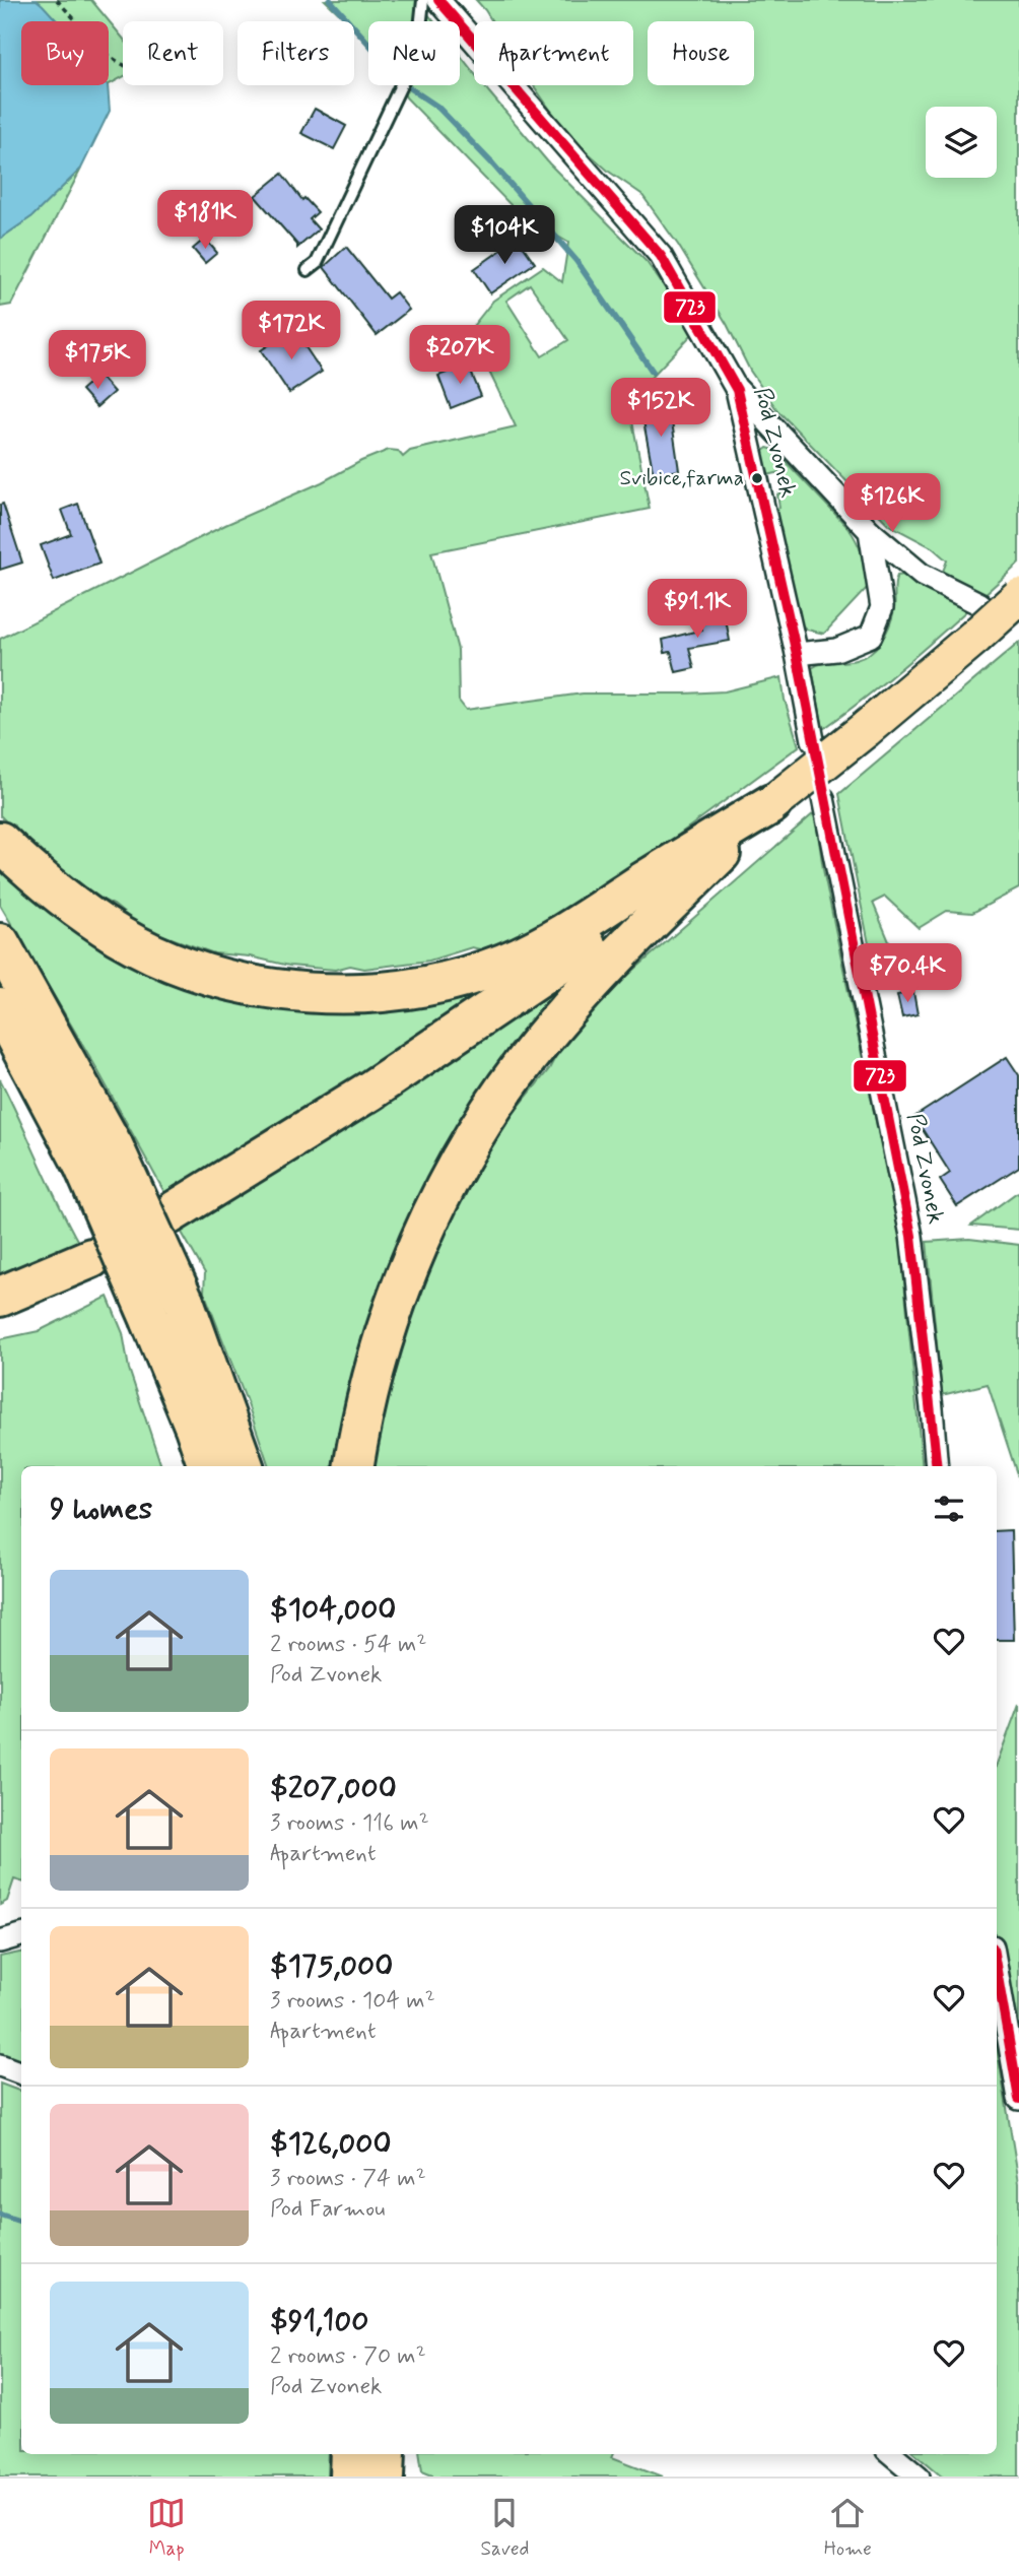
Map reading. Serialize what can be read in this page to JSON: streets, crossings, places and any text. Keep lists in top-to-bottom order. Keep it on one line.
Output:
{"streets":{"street":["Pod Zvonek"]},"places":["Svibice,farma"],"lines":["transit line 723"],"page":{"chip":["Buy","Rent","Filters","New","Apartment","House"],"price":["$181K","$104K","$172K","$207K","$175K","$152K","$126K","$91.1K","$70.4K"],"heading":"9 homes","list":[{"name":"$104,000","note":"2 rooms · 54 m² · Pod Zvonek"},{"name":"$207,000","note":"3 rooms · 116 m² · Apartment"},{"name":"$175,000","note":"3 rooms · 104 m² · Apartment"},{"name":"$126,000","note":"3 rooms · 74 m² · Pod Farmou"},{"name":"$91,100","note":"2 rooms · 70 m² · Pod Zvonek"}],"tabs":["Map","Saved","Home"]}}
